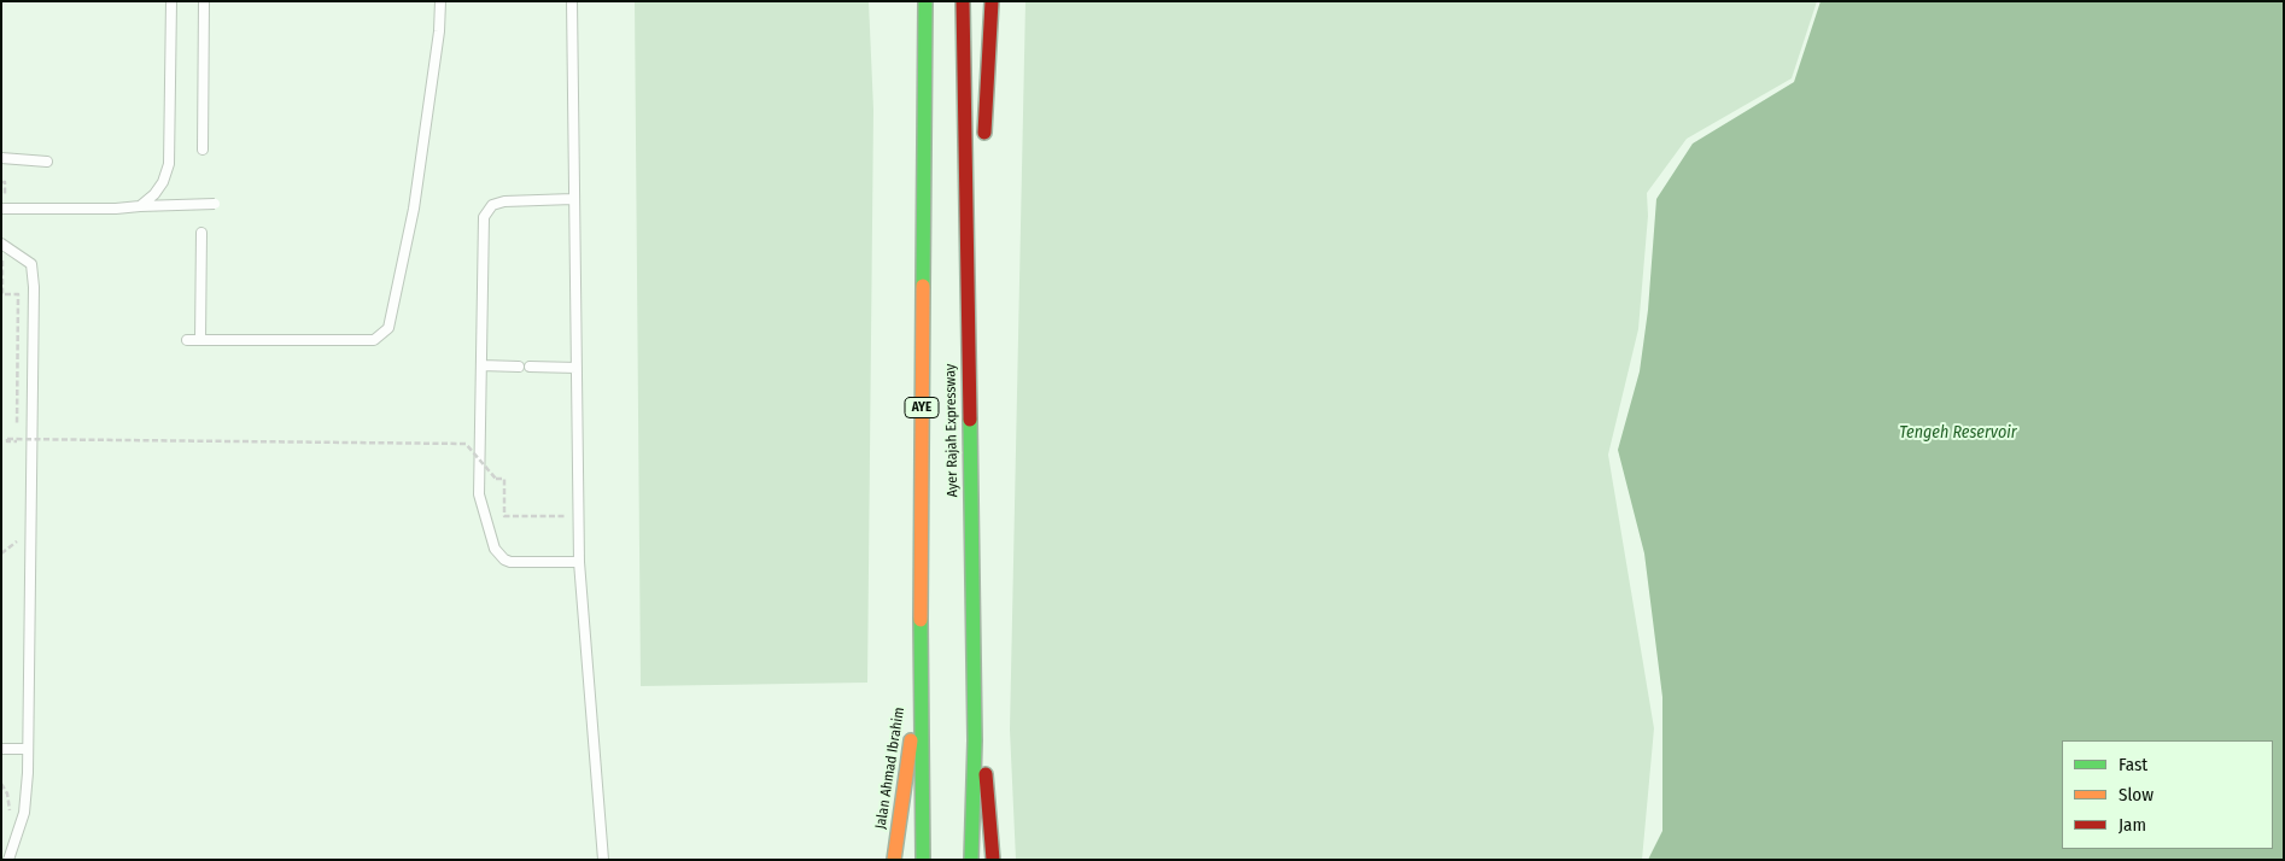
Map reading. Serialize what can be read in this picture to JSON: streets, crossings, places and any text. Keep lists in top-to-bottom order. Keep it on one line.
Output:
{"streets":{"main road":["AYE","Ayer Rajah Expressway","Jalan Ahmad Ibrahim"]},"crossings":[["Ayer Rajah Expressway","Jalan Ahmad Ibrahim"]],"water":["Tengeh Reservoir"],"legend":["Fast","Slow","Jam"]}
